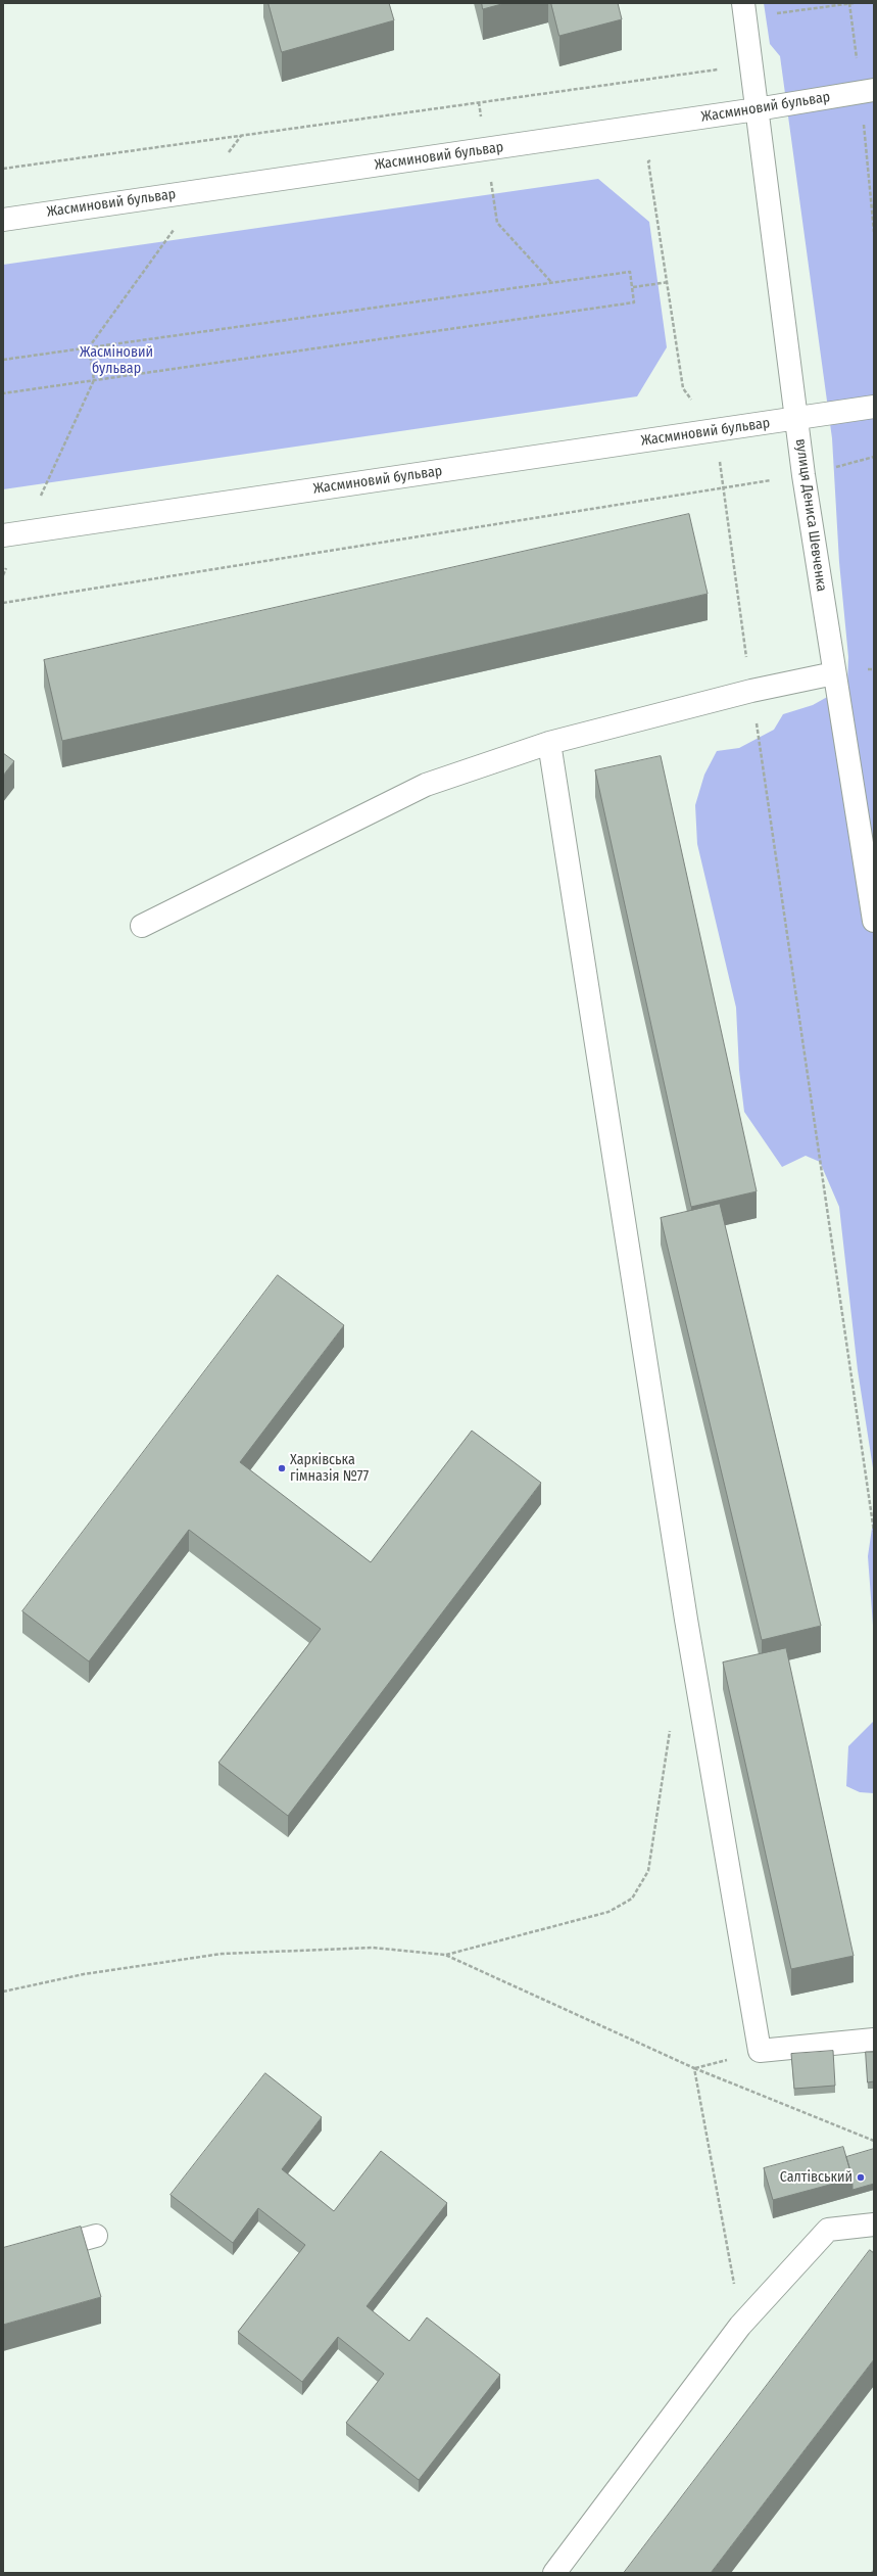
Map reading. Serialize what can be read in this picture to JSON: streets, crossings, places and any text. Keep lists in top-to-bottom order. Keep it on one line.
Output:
{"streets":{"street":["Жасминовий бульвар","вулиця Дениса Шевченка"]},"crossings":[["Жасминовий бульвар","вулиця Дениса Шевченка"]],"parks":["Жасміновий бульвар"],"places":["Харківська гімназія №77","Салтівський"]}
